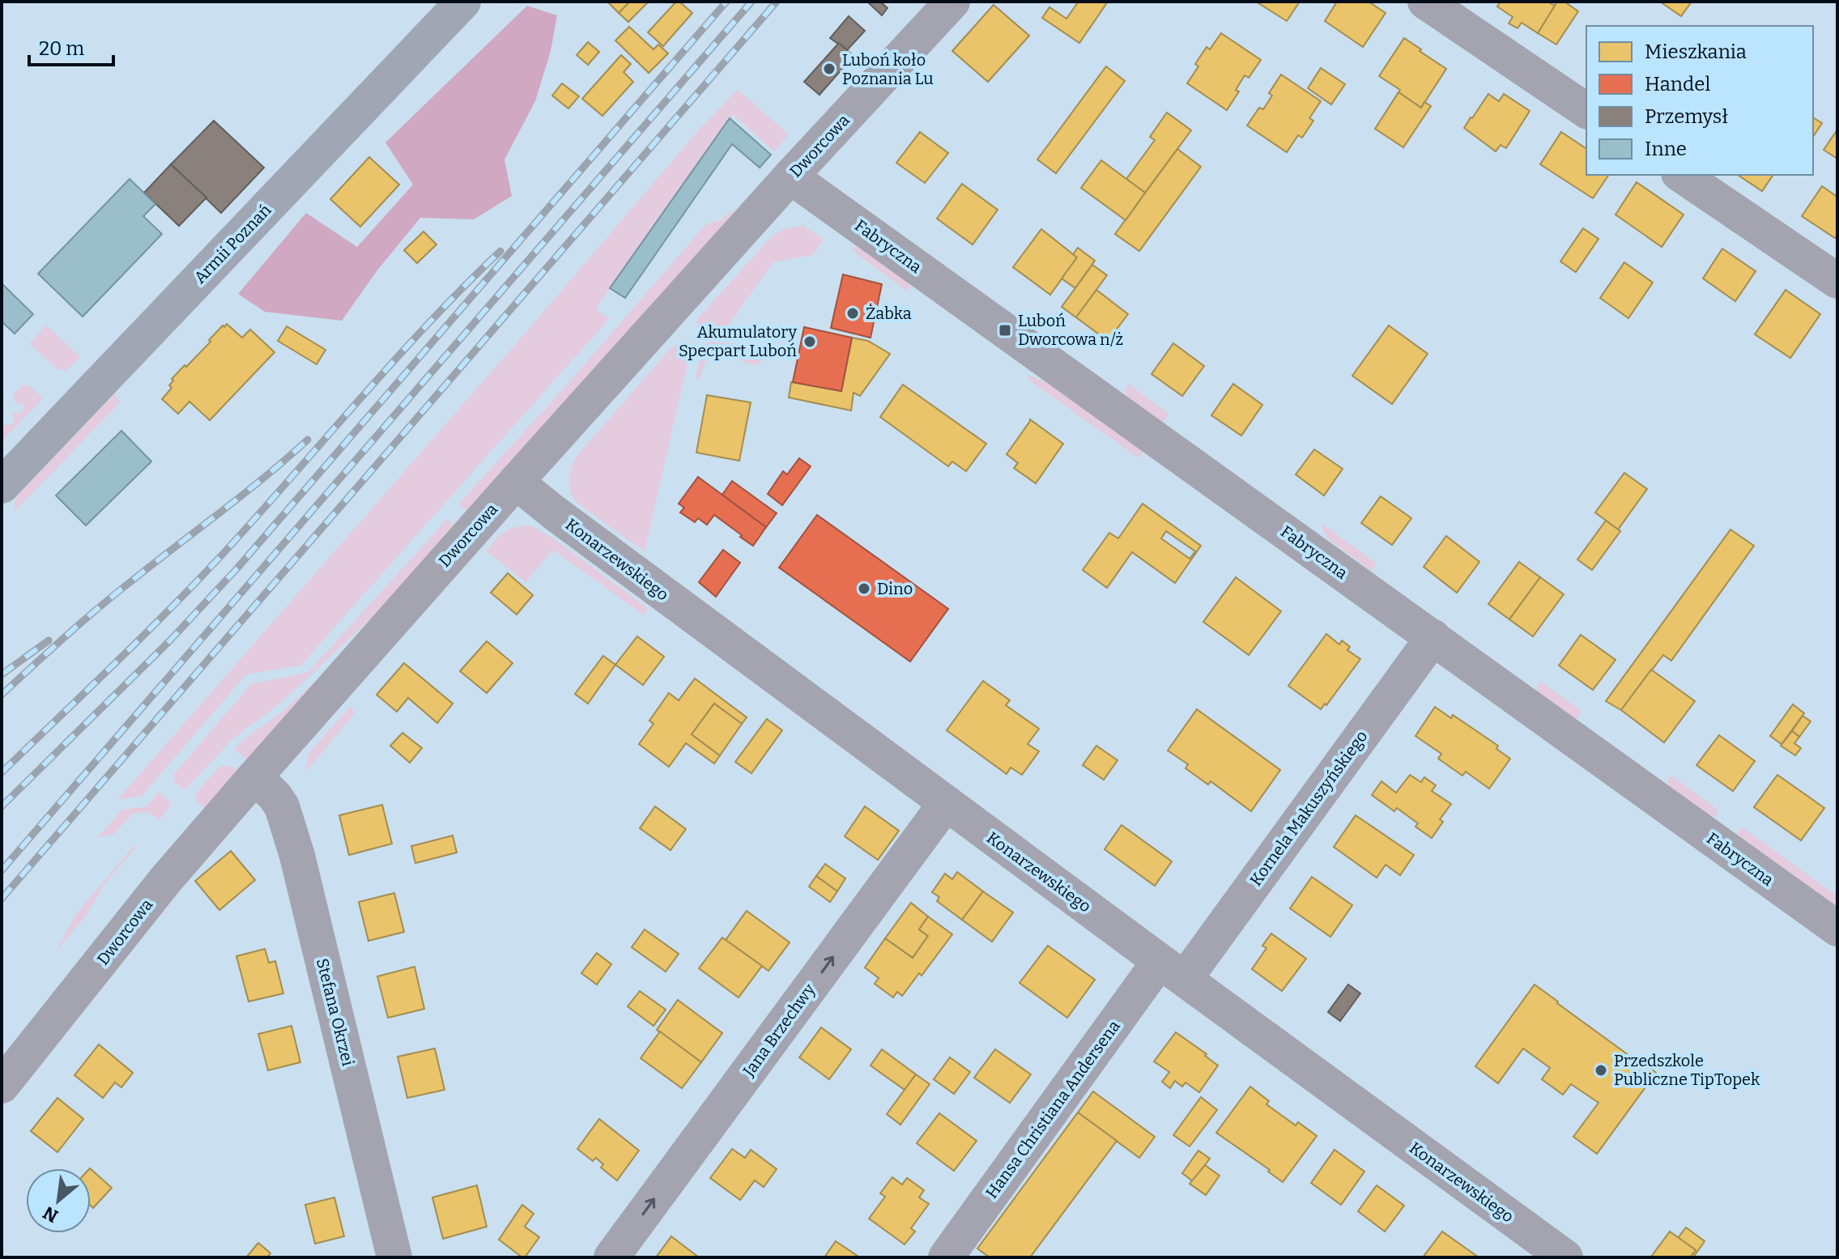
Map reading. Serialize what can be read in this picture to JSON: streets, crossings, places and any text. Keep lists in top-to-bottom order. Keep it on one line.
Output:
{"streets":{"main road":["Armii Poznań"],"street":["Dworcowa","Fabryczna","Konarzewskiego","Kornela Makuszyńskiego","Stefana Okrzei","Jana Brzechwy","Hansa Christiana Andersena"]},"crossings":[["Dworcowa","Fabryczna"],["Dworcowa","Konarzewskiego"],["Dworcowa","Stefana Okrzei"],["Fabryczna","Kornela Makuszyńskiego"],["Konarzewskiego","Kornela Makuszyńskiego"],["Konarzewskiego","Jana Brzechwy"],["Konarzewskiego","Hansa Christiana Andersena"],["Kornela Makuszyńskiego","Hansa Christiana Andersena"]],"one_way":["Jana Brzechwy"],"places":{"other":["Luboń koło Poznania Lu","Żabka","Akumulatory Specpart Luboń","Dino","Przedszkole Publiczne TipTopek"],"transit":["Luboń Dworcowa n/ż"]},"legend":["Mieszkania","Handel","Przemysł","Inne"],"scale_bar":"20 m","north":"bottom left"}
